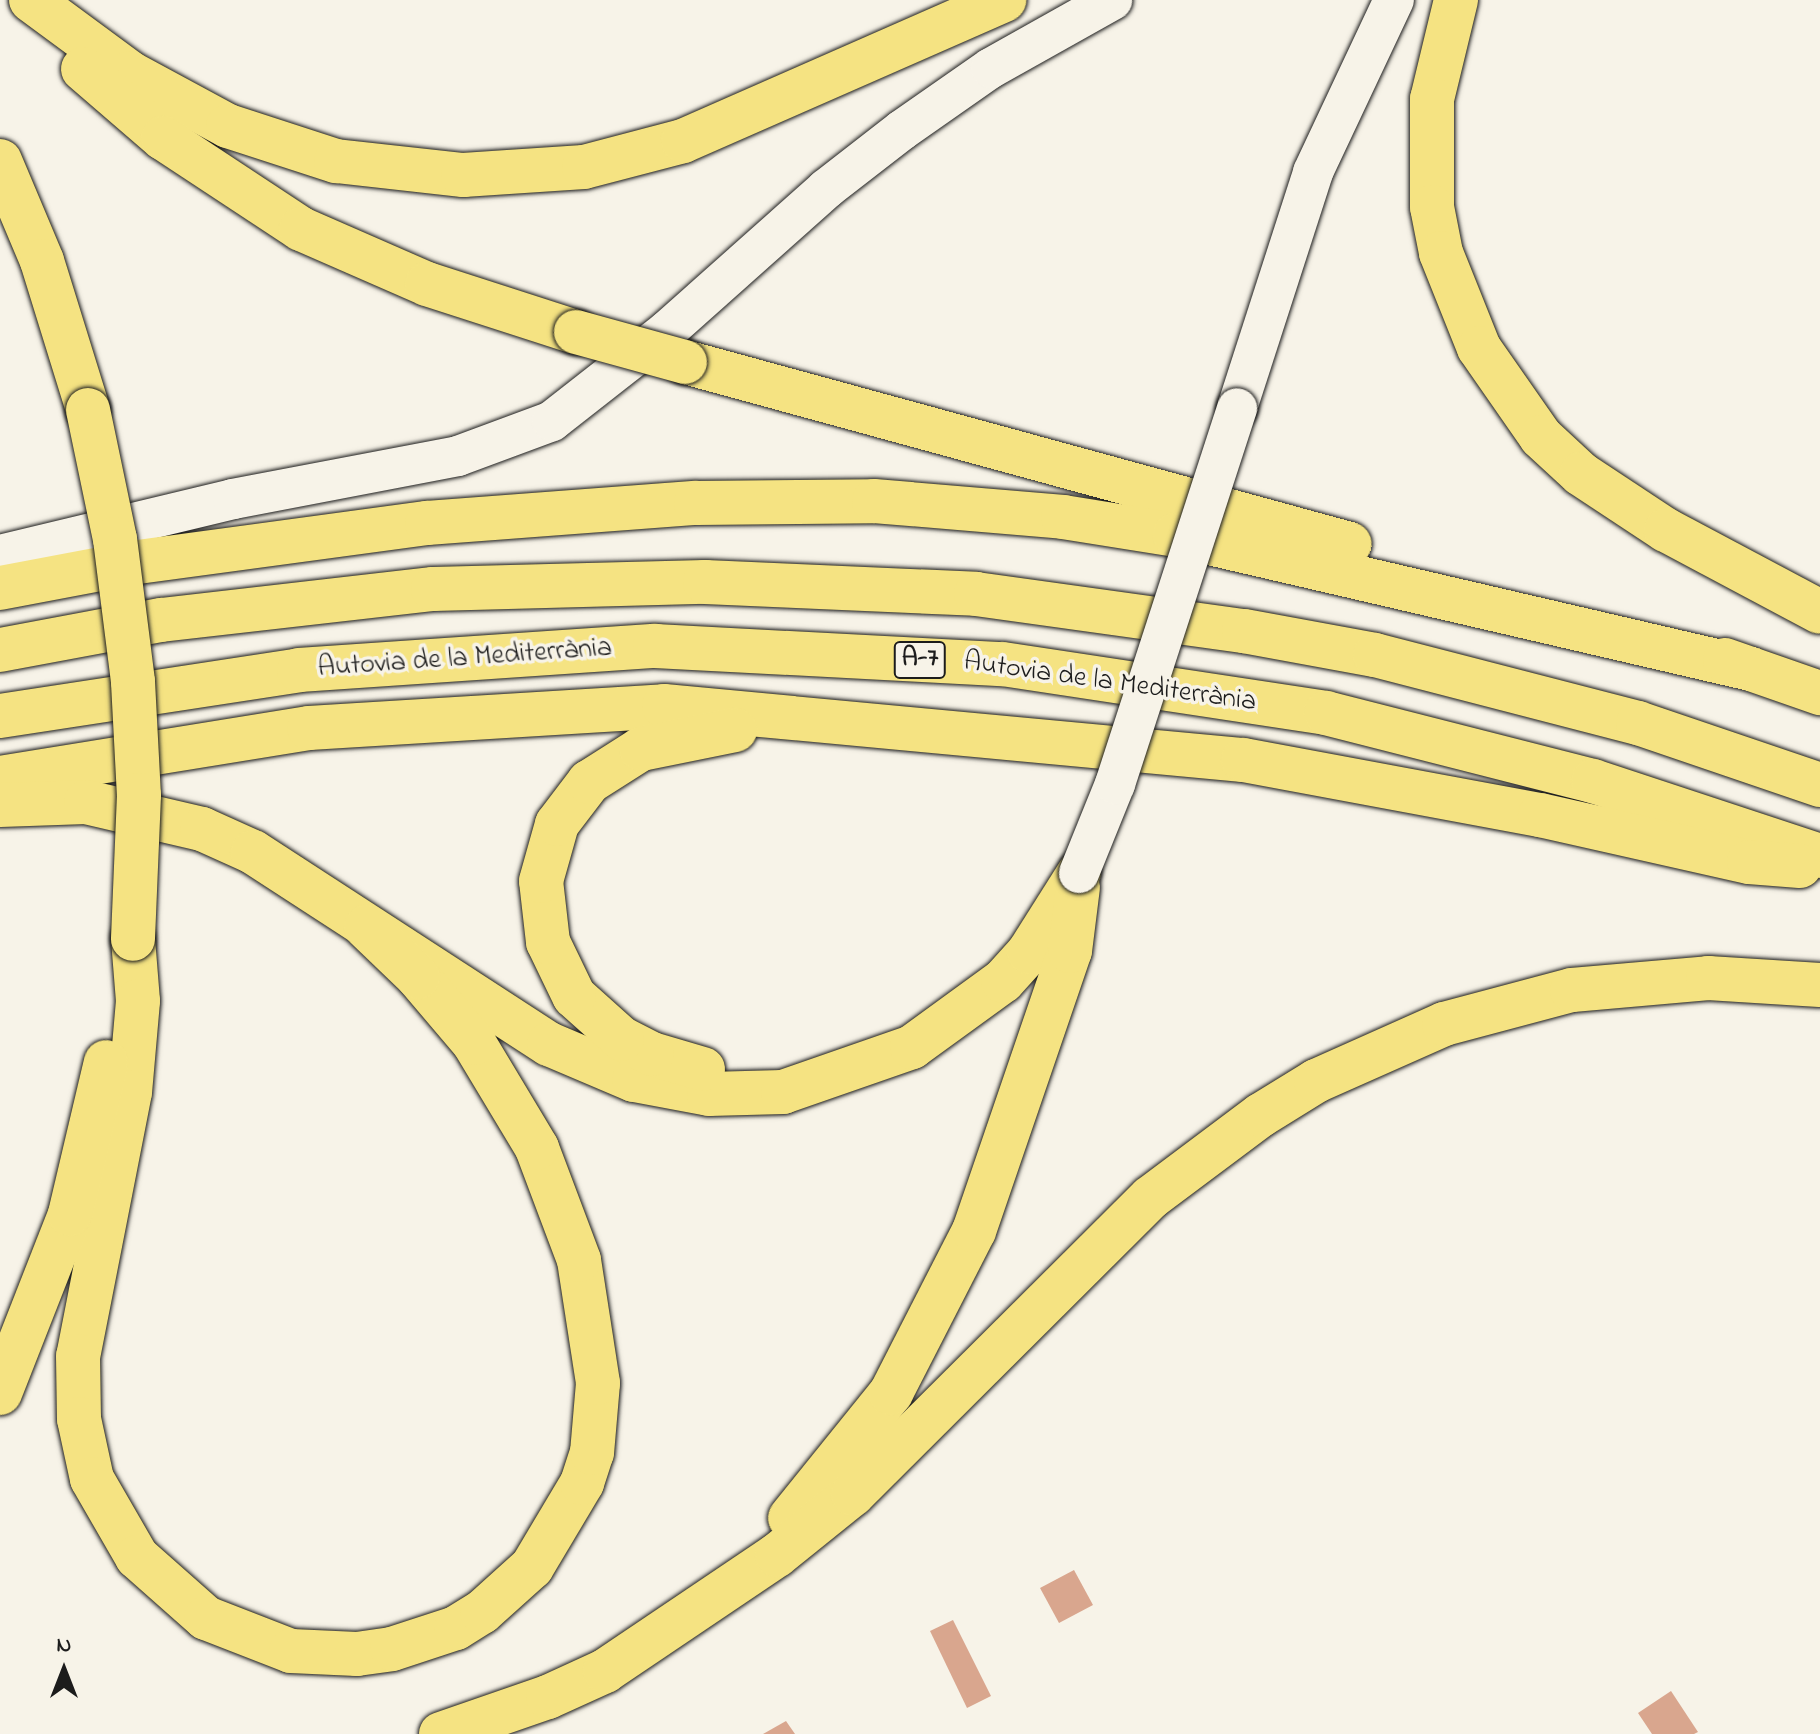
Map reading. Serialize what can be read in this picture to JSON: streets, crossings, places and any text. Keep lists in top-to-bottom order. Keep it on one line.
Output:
{"streets":{"highway":["Autovia de la Mediterrània","A-7"]},"north":"top"}
